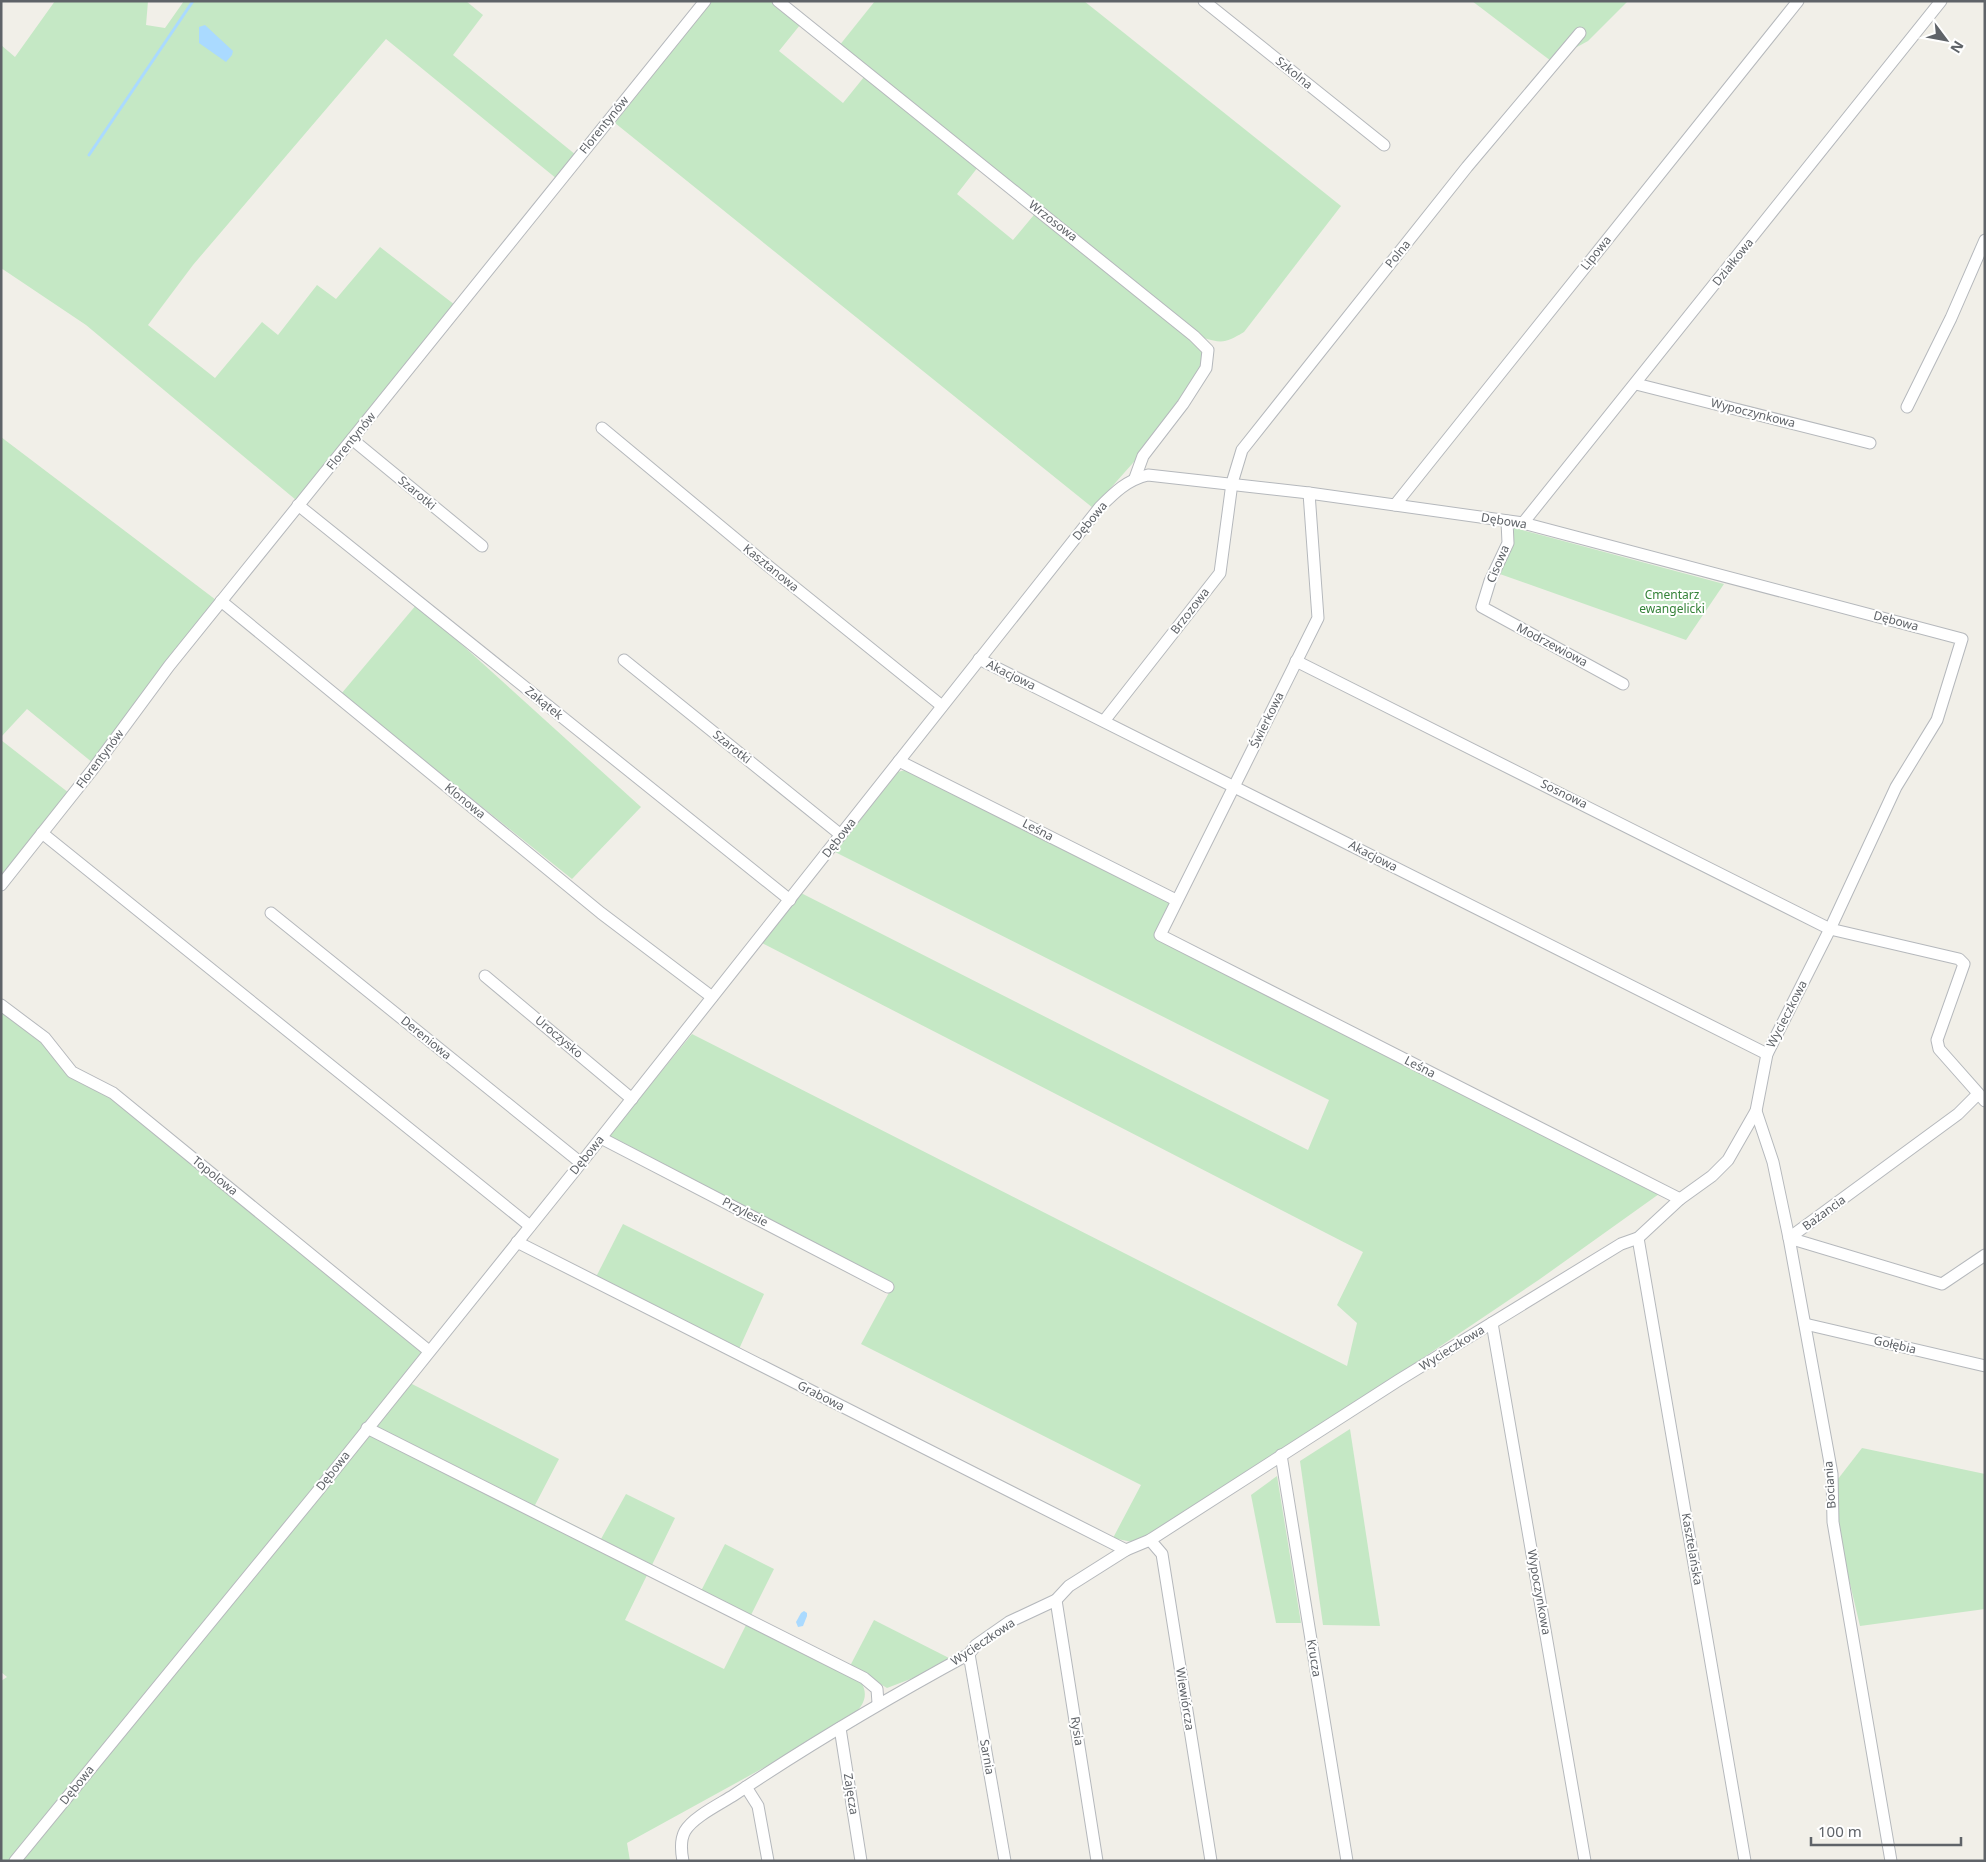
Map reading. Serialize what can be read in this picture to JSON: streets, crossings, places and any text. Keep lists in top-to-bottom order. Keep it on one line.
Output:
{"streets":{"street":["Szkolna","Florentynów","Wrzosowa","Lipowa","Polna","Działkowa","Wypoczynkowa","Szarotki","Dębowa","Cisowa","Kasztanowa","Brzozowa","Modrzewiowa","Akacjowa","Zakątek","Świerkowa","Sosnowa","Klonowa","Leśna","Wycieczkowa","Uroczysko","Dereniowa","Topolowa","Przylesie","Bażancia","Gołębia","Grabowa","Bociania","Kasztelańska","Krucza","Wiewiórcza","Rysia","Sarnia","Zajęcza"]},"crossings":[["Florentynów","Szarotki"],["Florentynów","Zakątek"],["Florentynów","Klonowa"],["Wrzosowa","Dębowa"],["Lipowa","Dębowa"],["Polna","Dębowa"],["Polna","Brzozowa"],["Działkowa","Wypoczynkowa"],["Działkowa","Dębowa"],["Wypoczynkowa","Wycieczkowa"],["Szarotki","Dębowa"],["Dębowa","Cisowa"],["Dębowa","Kasztanowa"],["Dębowa","Brzozowa"],["Dębowa","Akacjowa"],["Dębowa","Zakątek"],["Dębowa","Świerkowa"],["Dębowa","Klonowa"],["Dębowa","Leśna"],["Dębowa","Wycieczkowa"],["Dębowa","Uroczysko"],["Dębowa","Dereniowa"],["Dębowa","Topolowa"],["Dębowa","Przylesie"],["Dębowa","Grabowa"],["Cisowa","Modrzewiowa"],["Brzozowa","Akacjowa"],["Akacjowa","Świerkowa"],["Akacjowa","Wycieczkowa"],["Świerkowa","Sosnowa"],["Świerkowa","Leśna"],["Sosnowa","Wycieczkowa"],["Sosnowa","Bażancia"],["Leśna","Wycieczkowa"],["Wycieczkowa","Bażancia"],["Wycieczkowa","Grabowa"],["Wycieczkowa","Bociania"],["Wycieczkowa","Kasztelańska"],["Wycieczkowa","Krucza"],["Wycieczkowa","Wiewiórcza"],["Wycieczkowa","Rysia"],["Wycieczkowa","Sarnia"],["Wycieczkowa","Zajęcza"],["Bażancia","Bociania"],["Gołębia","Bociania"]],"parks":["Cmentarz ewangelicki"],"scale_bar":"100 m","north":"bottom right"}
